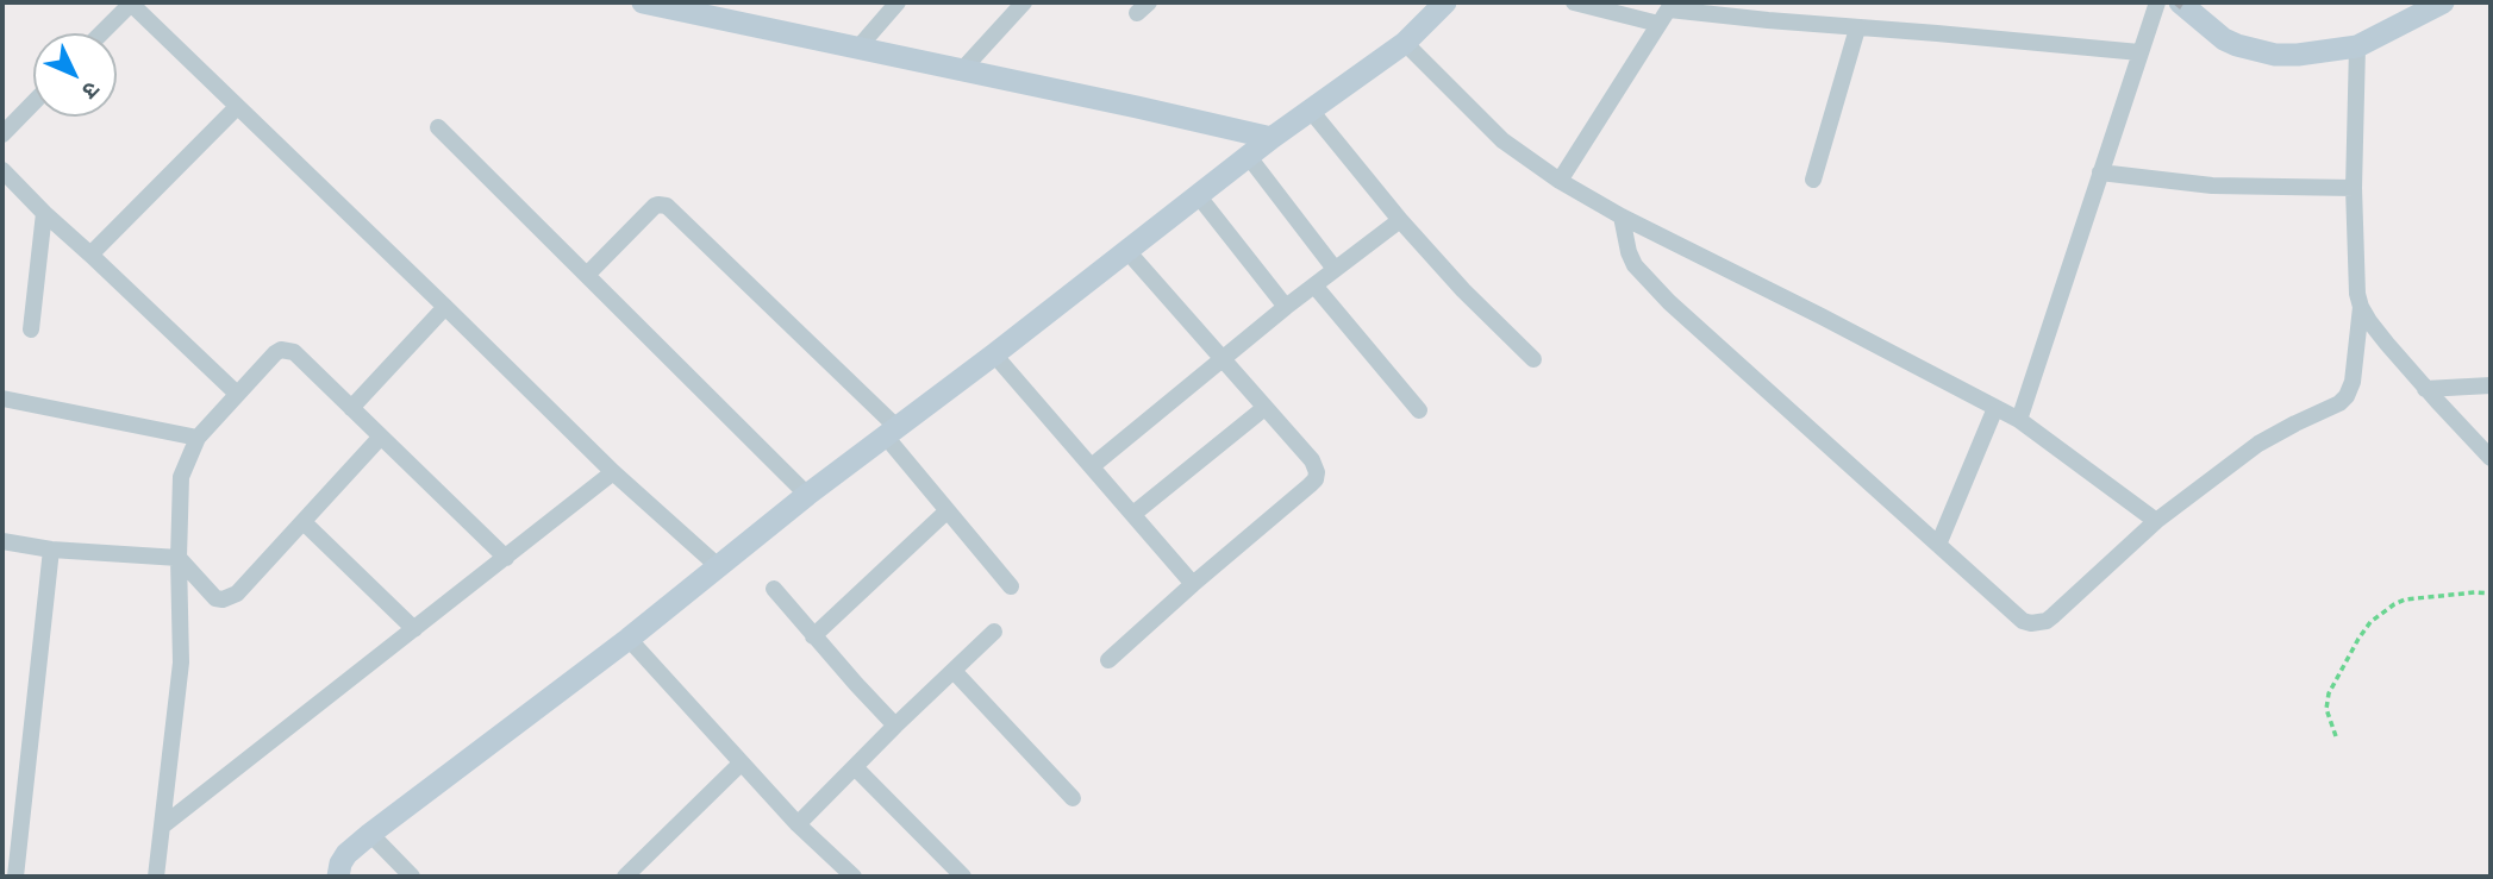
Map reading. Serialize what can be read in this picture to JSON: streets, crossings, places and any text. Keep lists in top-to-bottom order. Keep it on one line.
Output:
{"north":"bottom right"}
